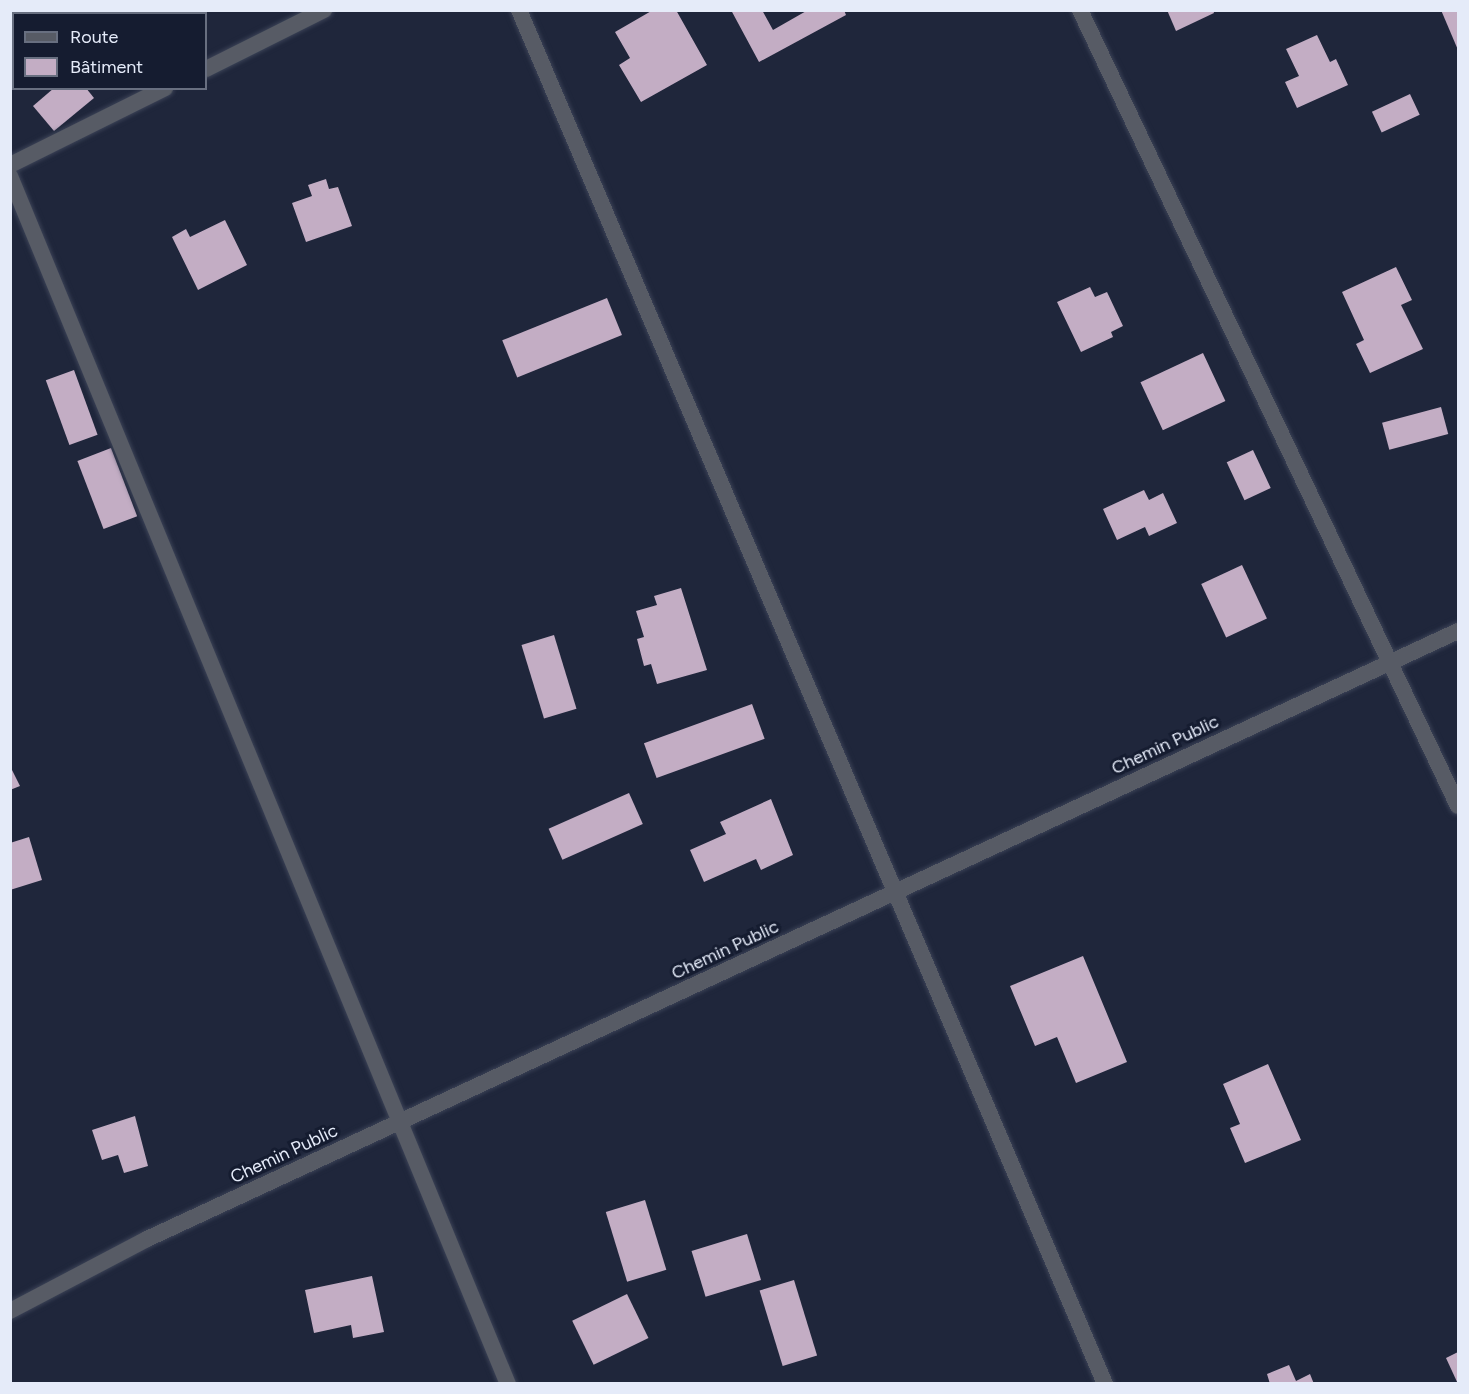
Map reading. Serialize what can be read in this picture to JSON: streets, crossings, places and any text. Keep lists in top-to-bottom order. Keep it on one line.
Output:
{"streets":{"street":["Chemin Public"]},"legend":["Route","Bâtiment"]}
